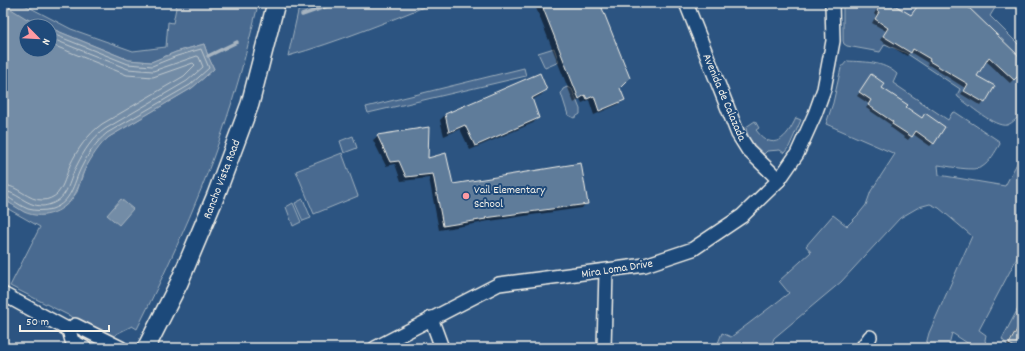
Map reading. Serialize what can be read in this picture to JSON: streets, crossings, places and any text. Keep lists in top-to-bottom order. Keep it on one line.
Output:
{"streets":{"main road":["Rancho Vista Road"],"street":["Avenida de Calazada","Mira Loma Drive"]},"crossings":[["Avenida de Calazada","Mira Loma Drive"]],"places":["Vail Elementary School"],"scale_bar":"50 m","north":"bottom right"}
